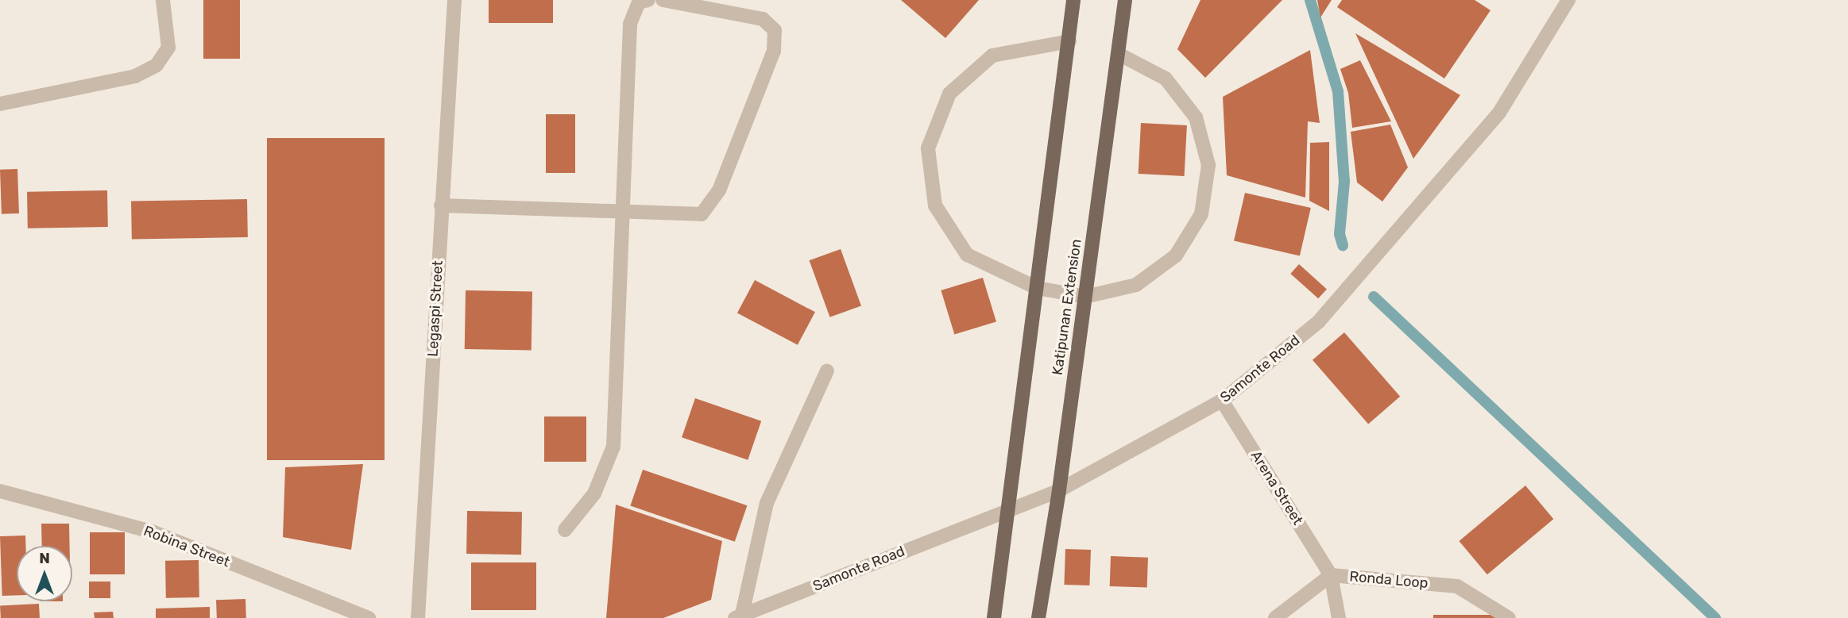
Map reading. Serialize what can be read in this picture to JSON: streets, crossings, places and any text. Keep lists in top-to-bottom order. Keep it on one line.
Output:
{"streets":{"main road":["Katipunan Extension"],"street":["Legaspi Street","Samonte Road","Arena Street","Robina Street","Ronda Loop"]},"crossings":[["Katipunan Extension","Samonte Road"],["Samonte Road","Arena Street"],["Arena Street","Ronda Loop"]],"north":"top"}
